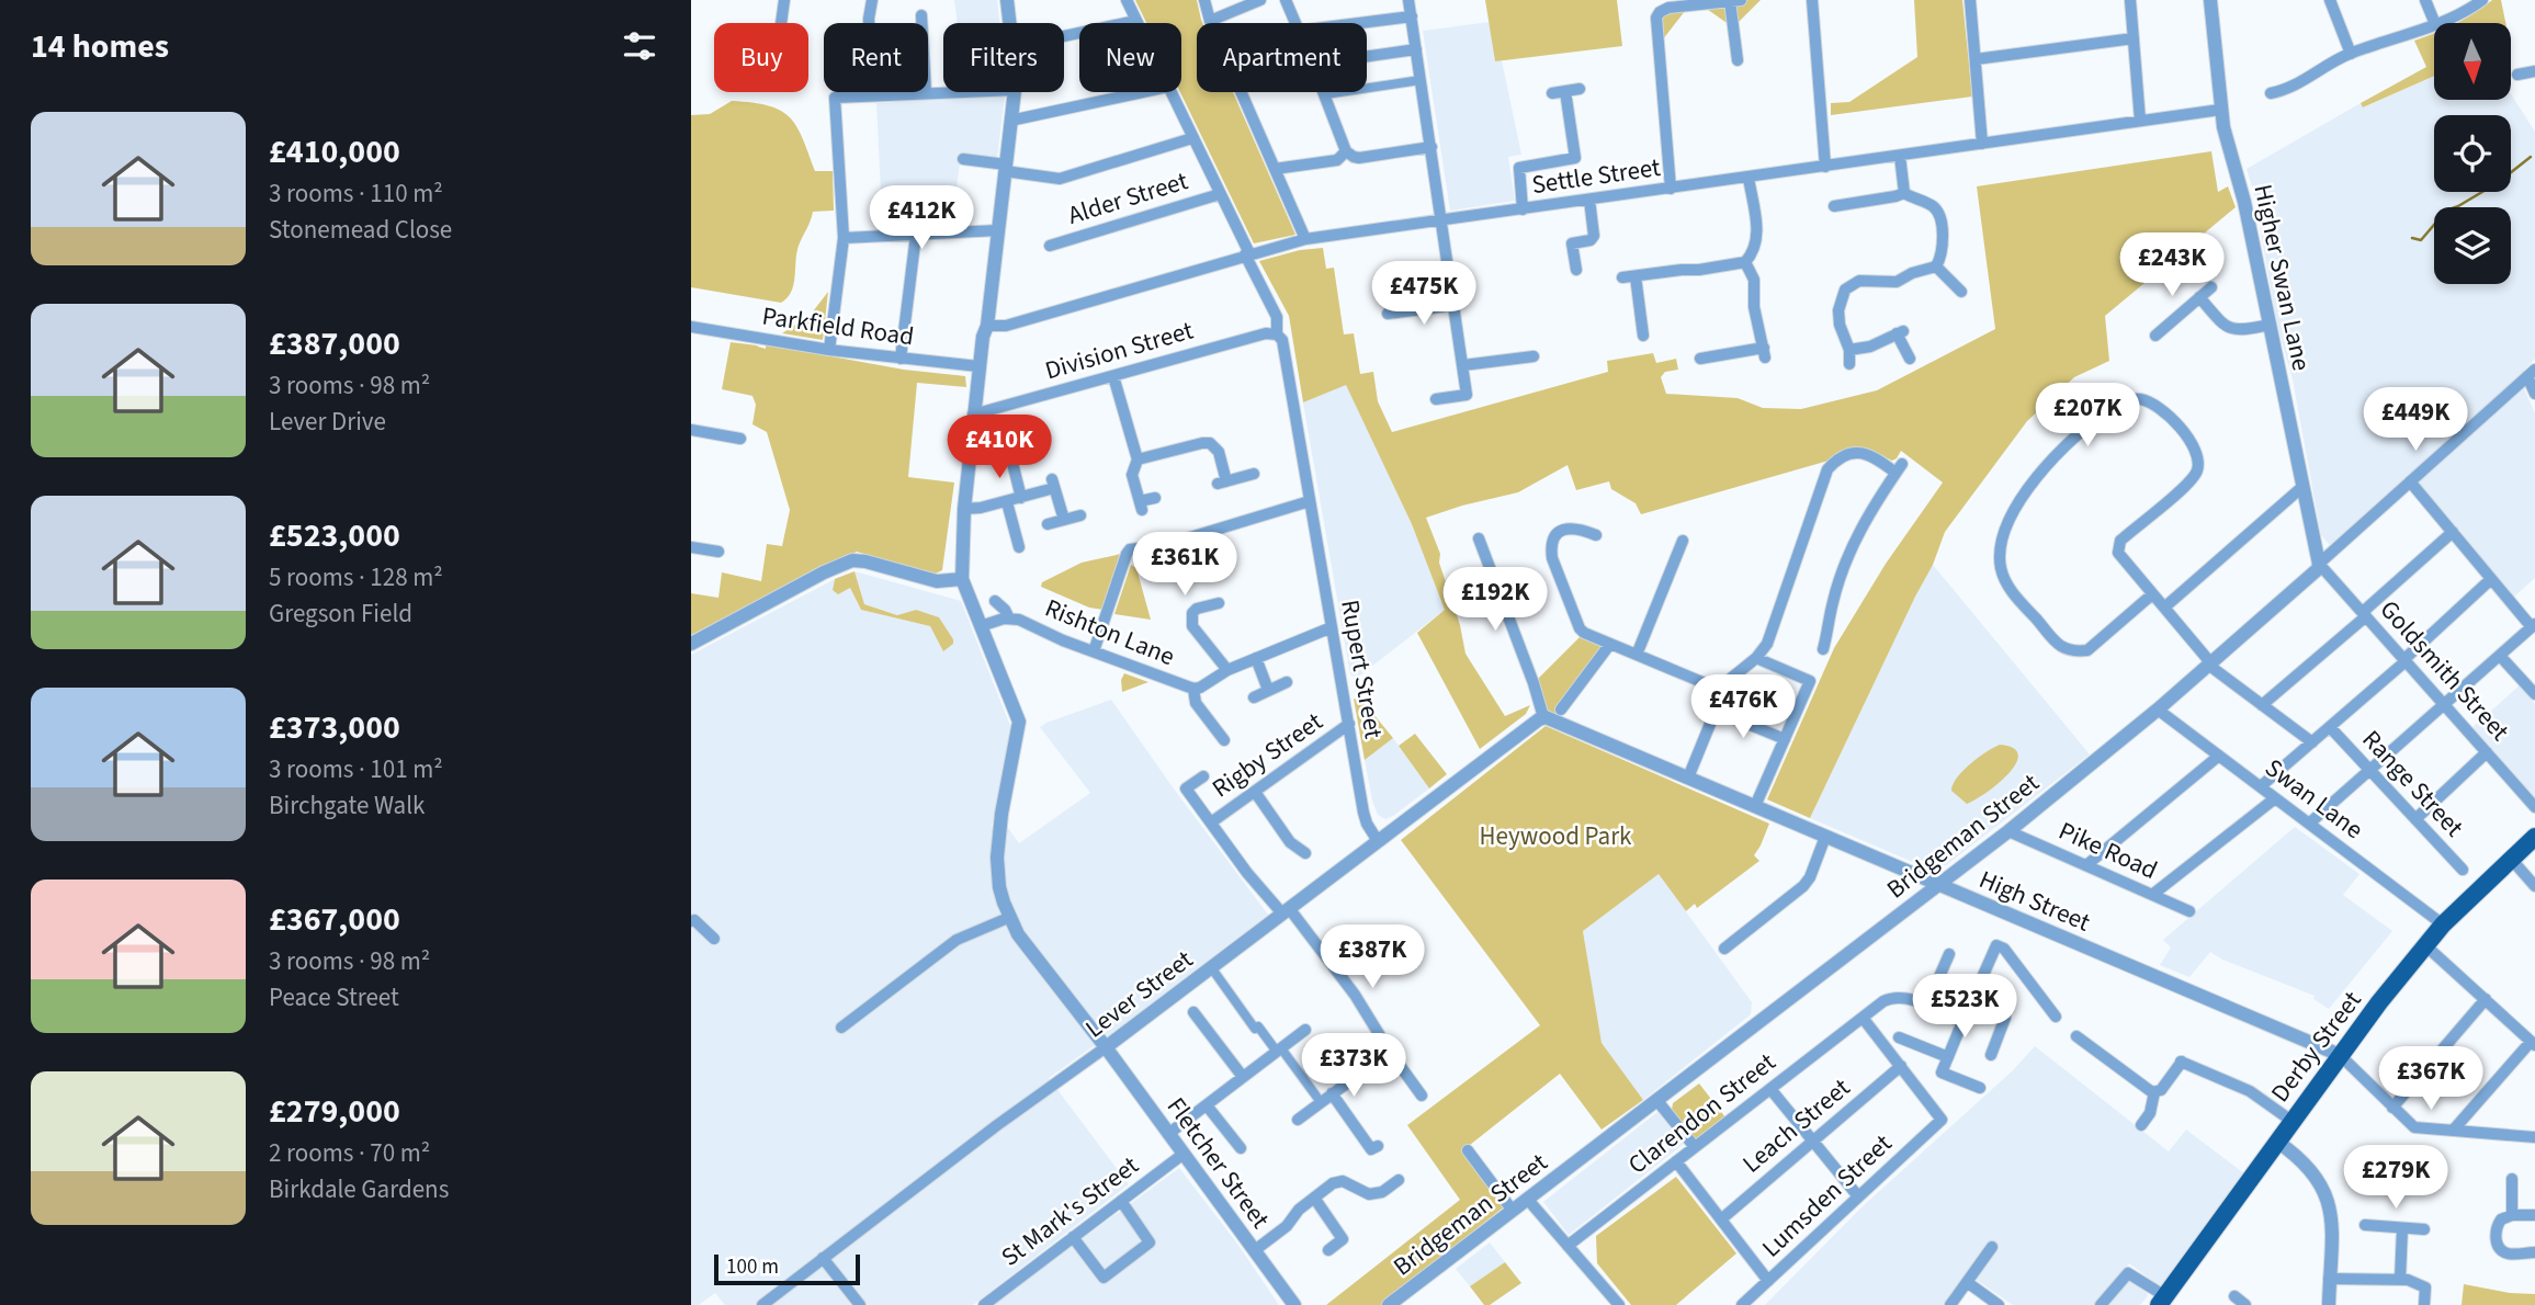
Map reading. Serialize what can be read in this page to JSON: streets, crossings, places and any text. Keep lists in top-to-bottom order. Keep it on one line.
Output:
{"streets":{"main road":["Derby Street"],"street":["Settle Street","Alder Street","Higher Swan Lane","Parkfield Road","Division Street","Rishton Lane","Rupert Street","Goldsmith Street","Rigby Street","Range Street","Swan Lane","Bridgeman Street","Pike Road","High Street","Lever Street","Clarendon Street","Leach Street","Fletcher Street","Lumsden Street","St Mark's Street"]},"crossings":[["Settle Street","Higher Swan Lane"],["Higher Swan Lane","Goldsmith Street"],["Higher Swan Lane","Bridgeman Street"],["Division Street","Rupert Street"],["Rishton Lane","Rupert Street"],["Rishton Lane","Fletcher Street"],["Rupert Street","Rigby Street"],["Rupert Street","Lever Street"],["Goldsmith Street","Bridgeman Street"],["Swan Lane","Bridgeman Street"],["Swan Lane","Derby Street"],["Bridgeman Street","Pike Road"],["Bridgeman Street","High Street"],["High Street","Lever Street"],["High Street","Derby Street"],["Lever Street","Fletcher Street"],["Leach Street","Lumsden Street"],["Fletcher Street","St Mark's Street"]],"parks":["Heywood Park"],"scale_bar":"100 m","north":"bottom","page":{"heading":"14 homes","chip":["Buy","Rent","Filters","New","Apartment"],"list":[{"name":"£410,000","note":"3 rooms · 110 m² · Stonemead Close"},{"name":"£387,000","note":"3 rooms · 98 m² · Lever Drive"},{"name":"£523,000","note":"5 rooms · 128 m² · Gregson Field"},{"name":"£373,000","note":"3 rooms · 101 m² · Birchgate Walk"},{"name":"£367,000","note":"3 rooms · 98 m² · Peace Street"},{"name":"£279,000","note":"2 rooms · 70 m² · Birkdale Gardens"}],"price":["£412K","£243K","£475K","£207K","£449K","£410K","£361K","£192K","£476K","£387K","£523K","£373K","£367K","£279K"],"scale":"100 m"}}
